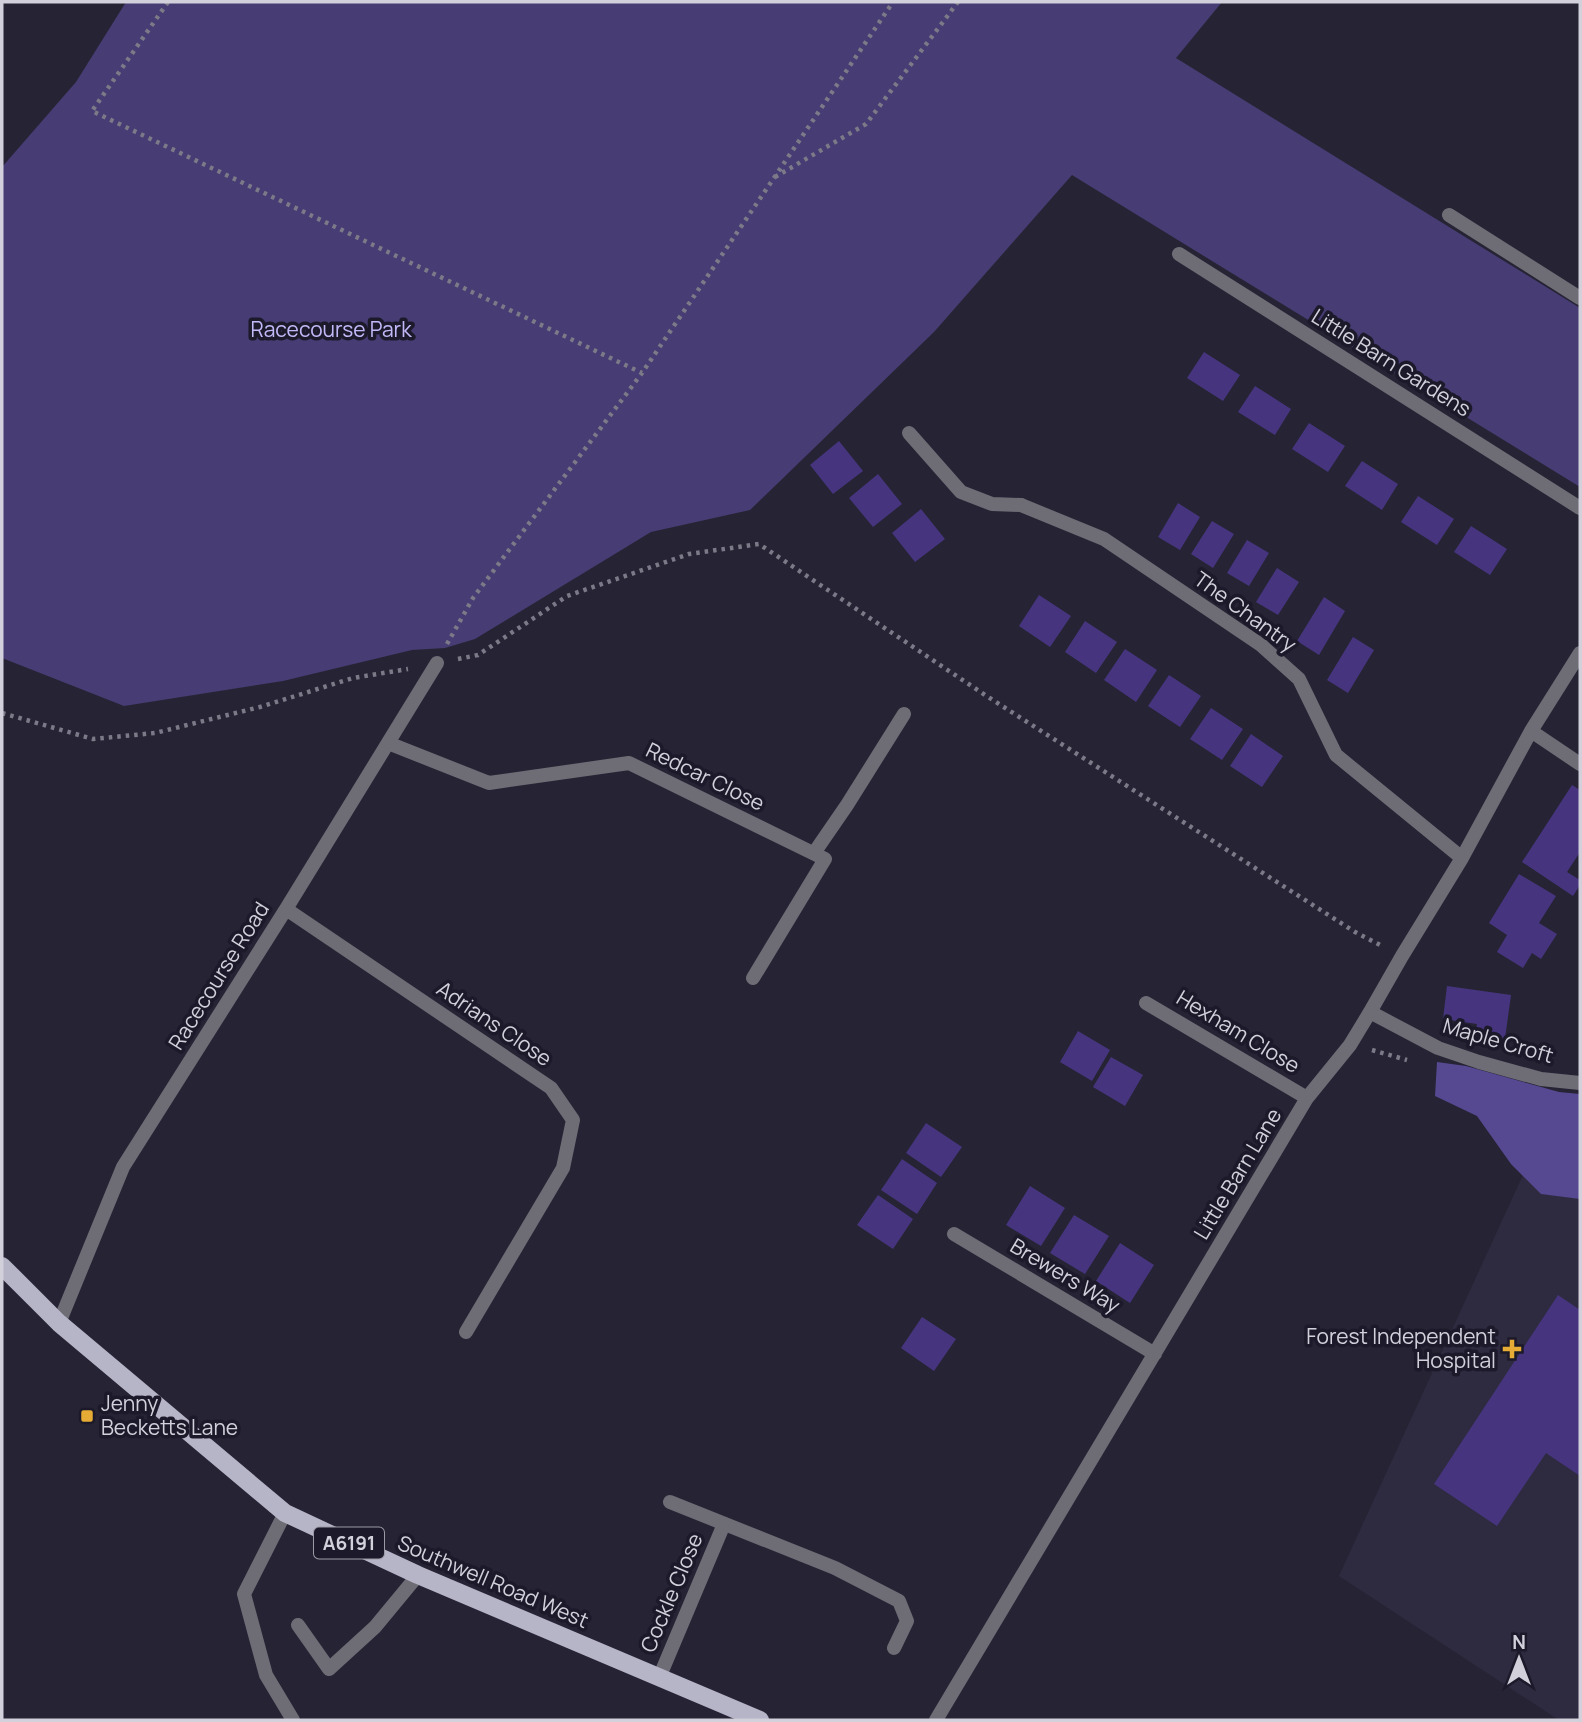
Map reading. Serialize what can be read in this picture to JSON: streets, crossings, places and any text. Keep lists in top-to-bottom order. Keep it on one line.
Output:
{"streets":{"main road":["A6191","Southwell Road West"],"street":["Little Barn Gardens","The Chantry","Redcar Close","Racecourse Road","Adrians Close","Hexham Close","Maple Croft","Little Barn Lane","Brewers Way","Cockle Close"]},"crossings":[["The Chantry","Little Barn Lane"],["Redcar Close","Racecourse Road"],["Racecourse Road","Adrians Close"],["Racecourse Road","Southwell Road West"],["Hexham Close","Little Barn Lane"],["Maple Croft","Little Barn Lane"],["Little Barn Lane","Brewers Way"],["Southwell Road West","Cockle Close"]],"parks":["Racecourse Park"],"places":{"health":["Forest Independent Hospital"],"transit":["Jenny Becketts Lane"]},"north":"top"}
